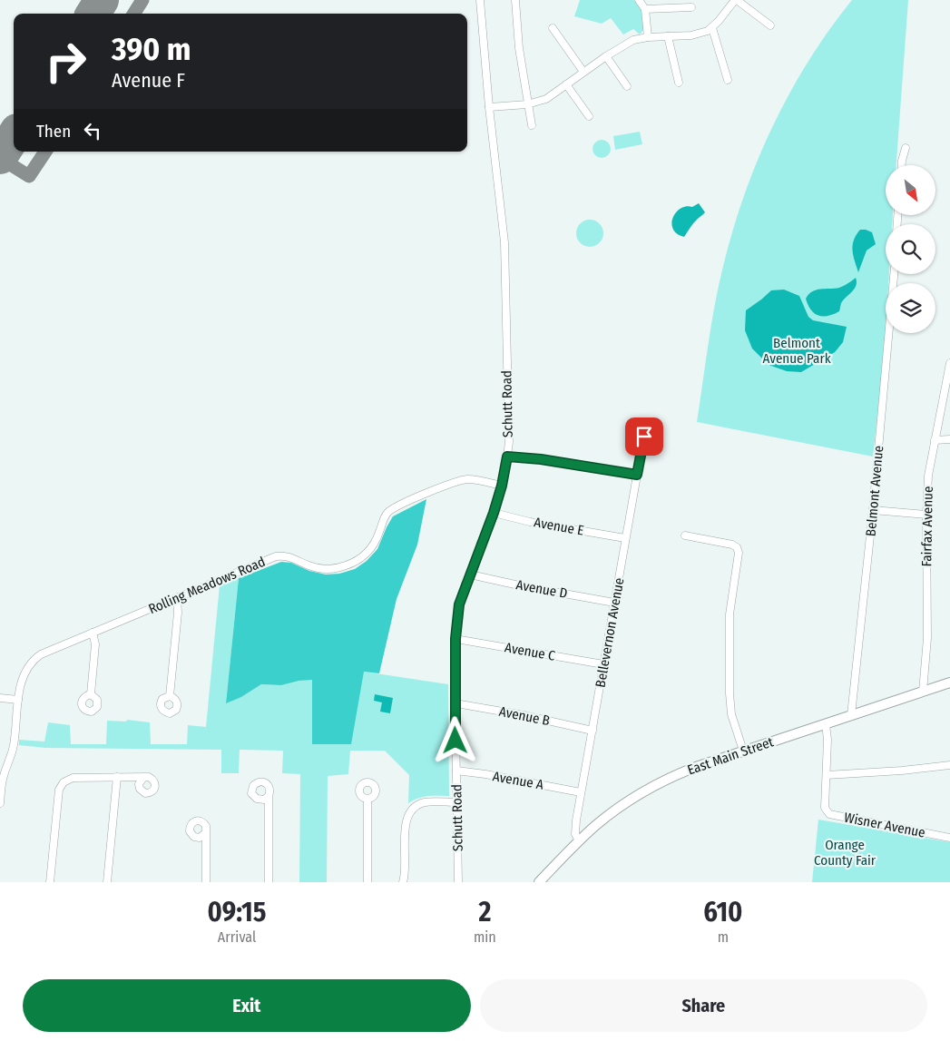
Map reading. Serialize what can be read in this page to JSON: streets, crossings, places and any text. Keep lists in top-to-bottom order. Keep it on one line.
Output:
{"streets":{"main road":["East Main Street"],"street":["Schutt Road","Belmont Avenue","Avenue E","Fairfax Avenue","Rolling Meadows Road","Avenue D","Bellevernon Avenue","Avenue C","Avenue B","Avenue A","Wisner Avenue"]},"crossings":[["Schutt Road","Avenue E"],["Schutt Road","Rolling Meadows Road"],["Schutt Road","Avenue D"],["Schutt Road","Avenue C"],["Schutt Road","Avenue B"],["Schutt Road","Avenue A"],["Belmont Avenue","East Main Street"],["Avenue E","Bellevernon Avenue"],["Fairfax Avenue","East Main Street"],["Avenue D","Bellevernon Avenue"],["Bellevernon Avenue","Avenue C"],["Bellevernon Avenue","Avenue B"],["Bellevernon Avenue","East Main Street"],["Bellevernon Avenue","Avenue A"],["East Main Street","Wisner Avenue"]],"parks":["Belmont Avenue Park","Orange County Fair"],"north":"bottom right","page":{"turn":["390 m","Avenue F"],"then":"Then","eta":["09:15","Arrival","2","min","610","m"],"buttons":["Exit","Share"]}}
